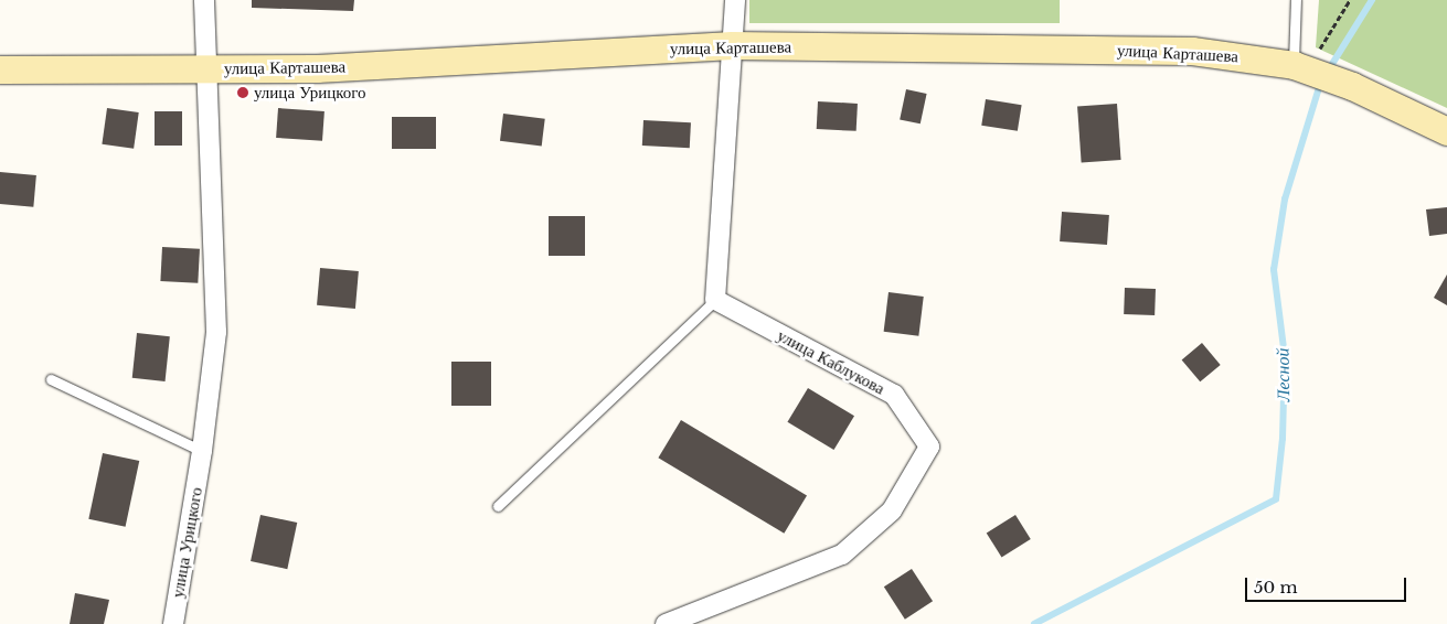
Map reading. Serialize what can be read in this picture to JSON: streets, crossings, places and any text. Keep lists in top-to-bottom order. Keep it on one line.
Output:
{"streets":{"main road":["улица Карташева"],"street":["улица Каблукова","улица Урицкого"]},"crossings":[["улица Карташева","улица Урицкого"]],"water":["Лесной"],"places":["улица Урицкого"],"scale_bar":"50 m"}
